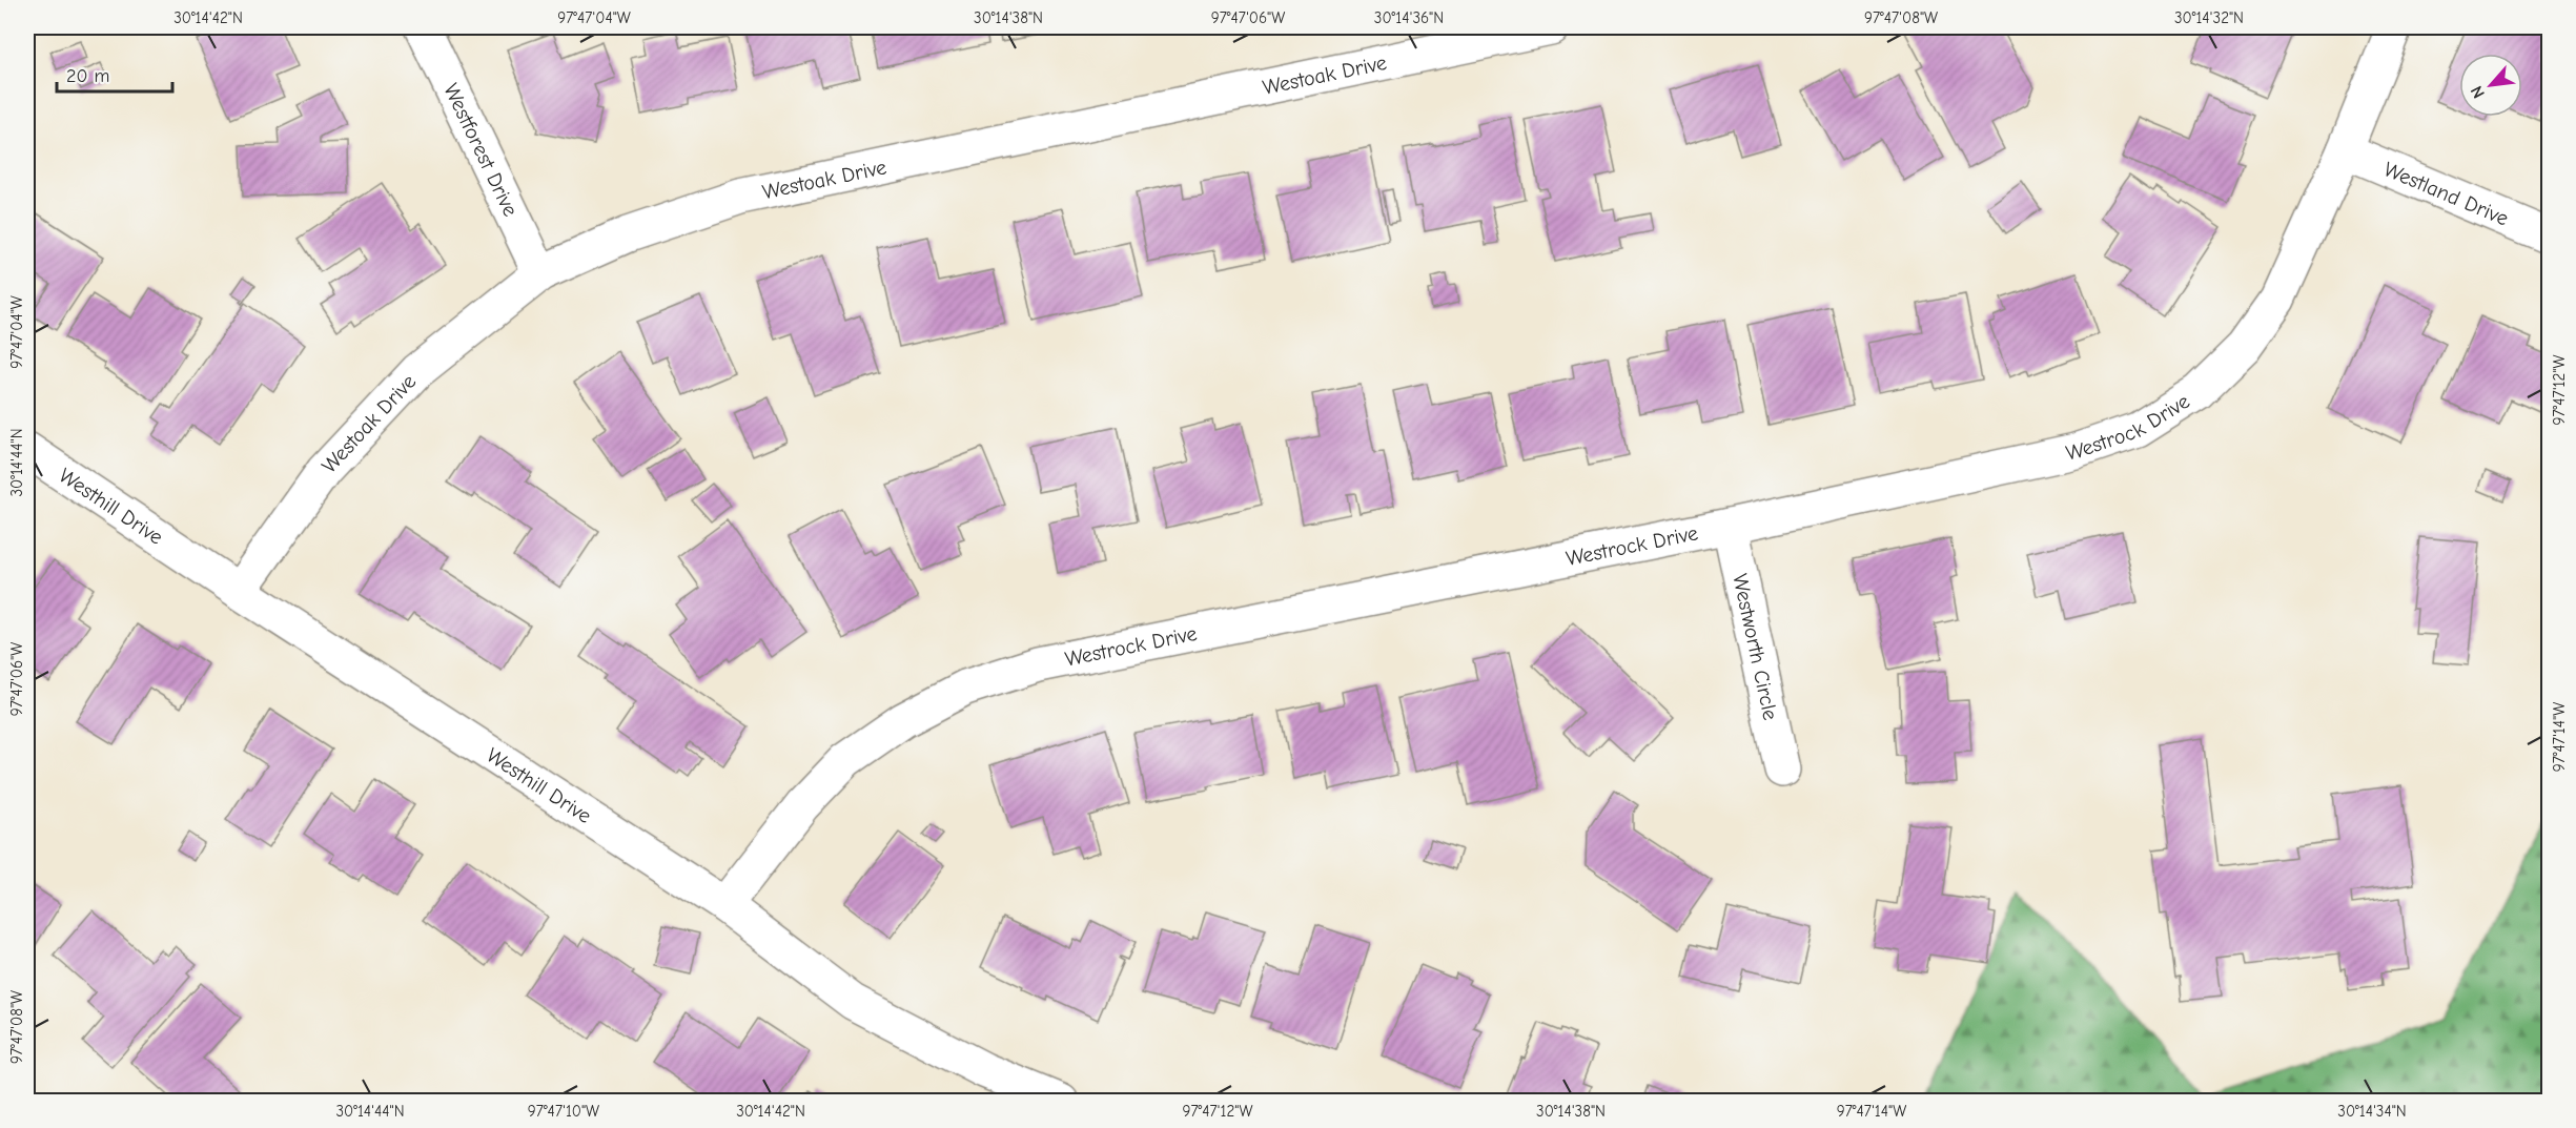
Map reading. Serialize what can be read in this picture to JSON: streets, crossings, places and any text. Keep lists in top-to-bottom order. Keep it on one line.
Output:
{"streets":{"street":["Westoak Drive","Westforest Drive","Westland Drive","Westrock Drive","Westhill Drive","Westworth Circle"]},"crossings":[["Westoak Drive","Westforest Drive"],["Westoak Drive","Westhill Drive"],["Westland Drive","Westrock Drive"],["Westrock Drive","Westhill Drive"],["Westrock Drive","Westworth Circle"]],"scale_bar":"20 m","north":"bottom left","coordinates":["30°14'42\"N","97°47'04\"W","30°14'38\"N","97°47'06\"W","30°14'36\"N","97°47'08\"W","30°14'32\"N","97°47'12\"W","30°14'44\"N","97°47'14\"W","97°47'10\"W","30°14'34\"N"]}
